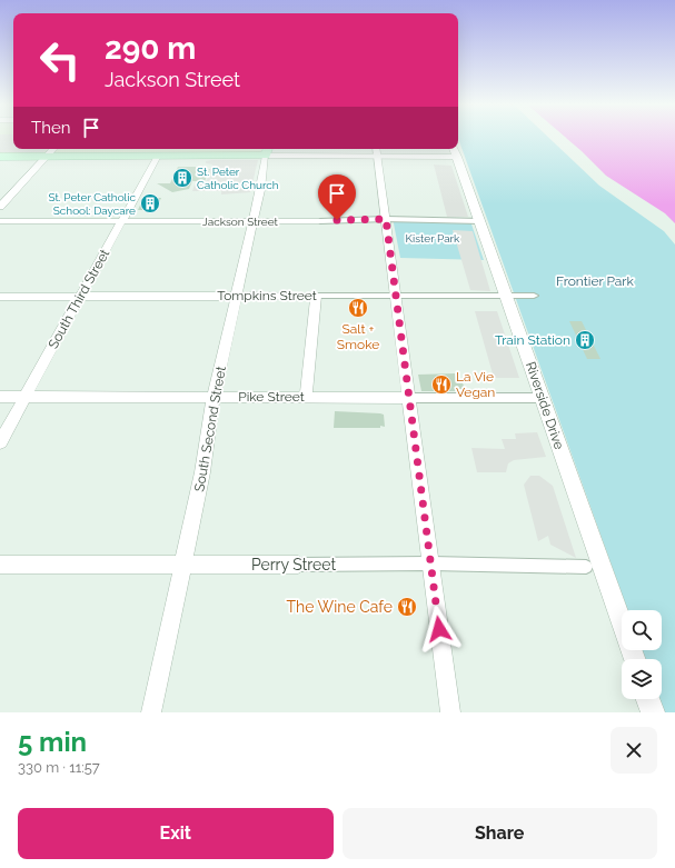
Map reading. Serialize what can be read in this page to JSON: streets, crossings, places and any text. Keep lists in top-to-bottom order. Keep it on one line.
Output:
{"streets":{"street":["Jackson Street","Tompkins Street","South Third Street","Pike Street","Riverside Drive","South Second Street","Perry Street"]},"crossings":[["Jackson Street","South Third Street"],["Jackson Street","Riverside Drive"],["Jackson Street","South Second Street"],["Tompkins Street","South Third Street"],["Tompkins Street","Riverside Drive"],["Tompkins Street","South Second Street"],["South Third Street","Pike Street"],["Pike Street","Riverside Drive"],["Pike Street","South Second Street"],["South Second Street","Perry Street"]],"parks":["Kister Park","Frontier Park"],"places":{"building":["St. Peter Catholic Church","St. Peter Catholic School: Daycare","Train Station"],"restaurant":["Salt + Smoke","La Vie Vegan","The Wine Cafe"]},"page":{"turn":["290 m","Jackson Street"],"then":"Then","heading":["5 min","330 m · 11:57"],"buttons":["Exit","Share"]}}
